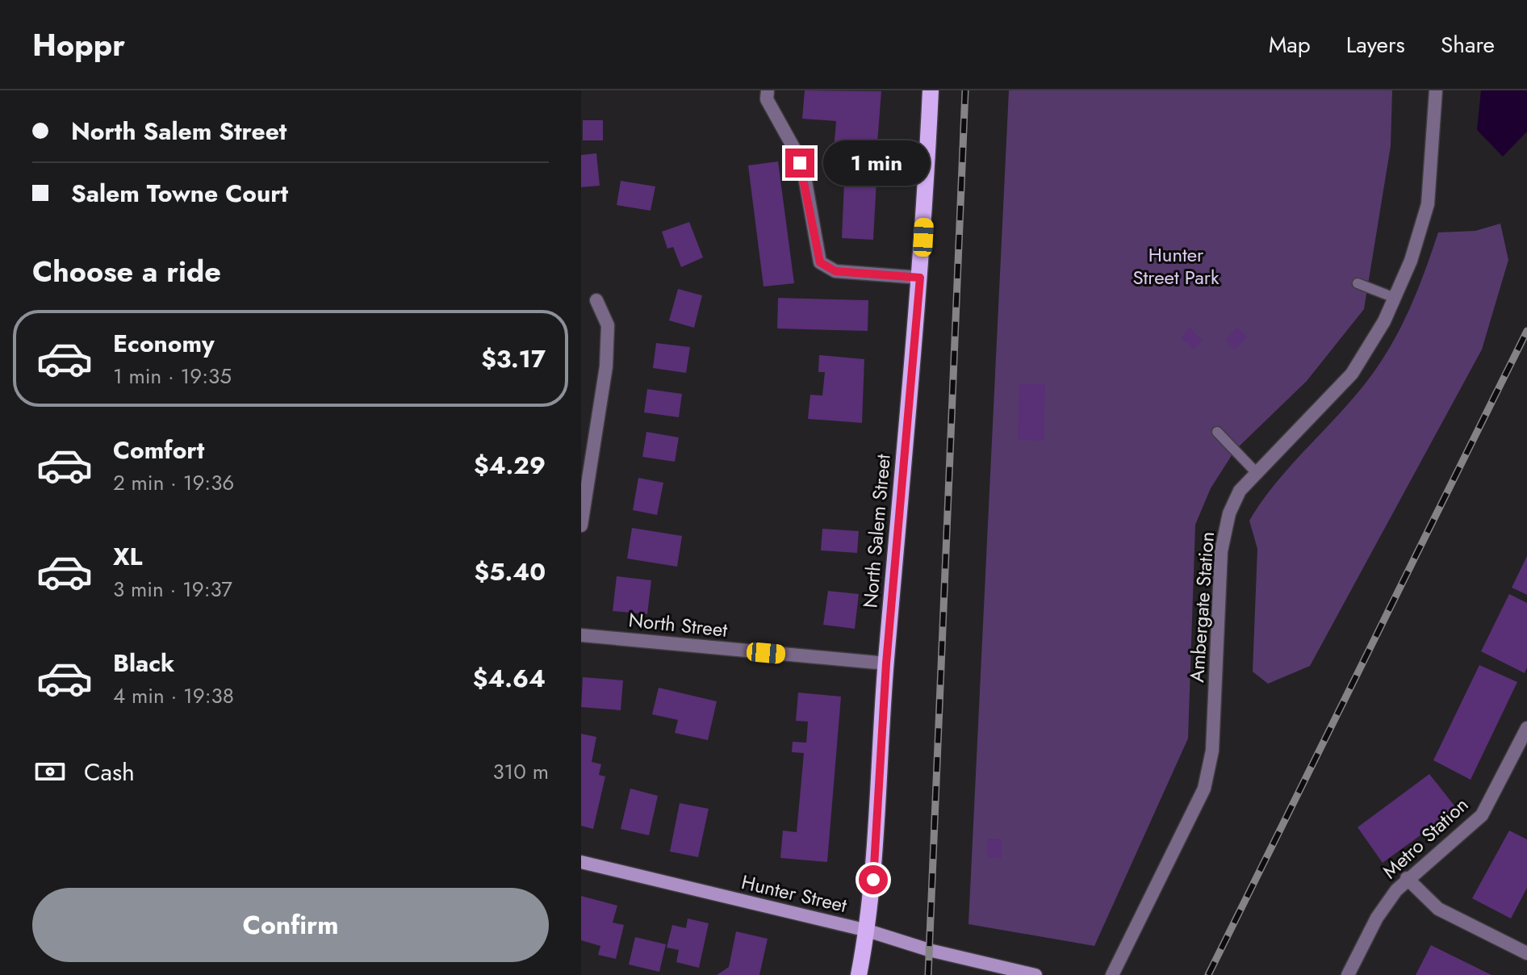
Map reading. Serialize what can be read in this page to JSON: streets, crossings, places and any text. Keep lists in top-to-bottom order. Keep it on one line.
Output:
{"streets":{"main road":["North Salem Street"],"street":["Ambergate Station","North Street","Metro Station","Hunter Street"]},"crossings":[["North Salem Street","North Street"],["North Salem Street","Hunter Street"]],"parks":["Hunter Street Park"],"page":{"header":"Hoppr","nav":["Map","Layers","Share"],"banner":["North Salem Street","Salem Towne Court"],"bubble":"1 min","heading":"Choose a ride","list":[{"name":"Economy","note":"1 min · 19:35","value":"$3.17"},{"name":"Comfort","note":"2 min · 19:36","value":"$4.29"},{"name":"XL","note":"3 min · 19:37","value":"$5.40"},{"name":"Black","note":"4 min · 19:38","value":"$4.64"}],"pay":["Cash","310 m"],"buttons":"Confirm"}}
